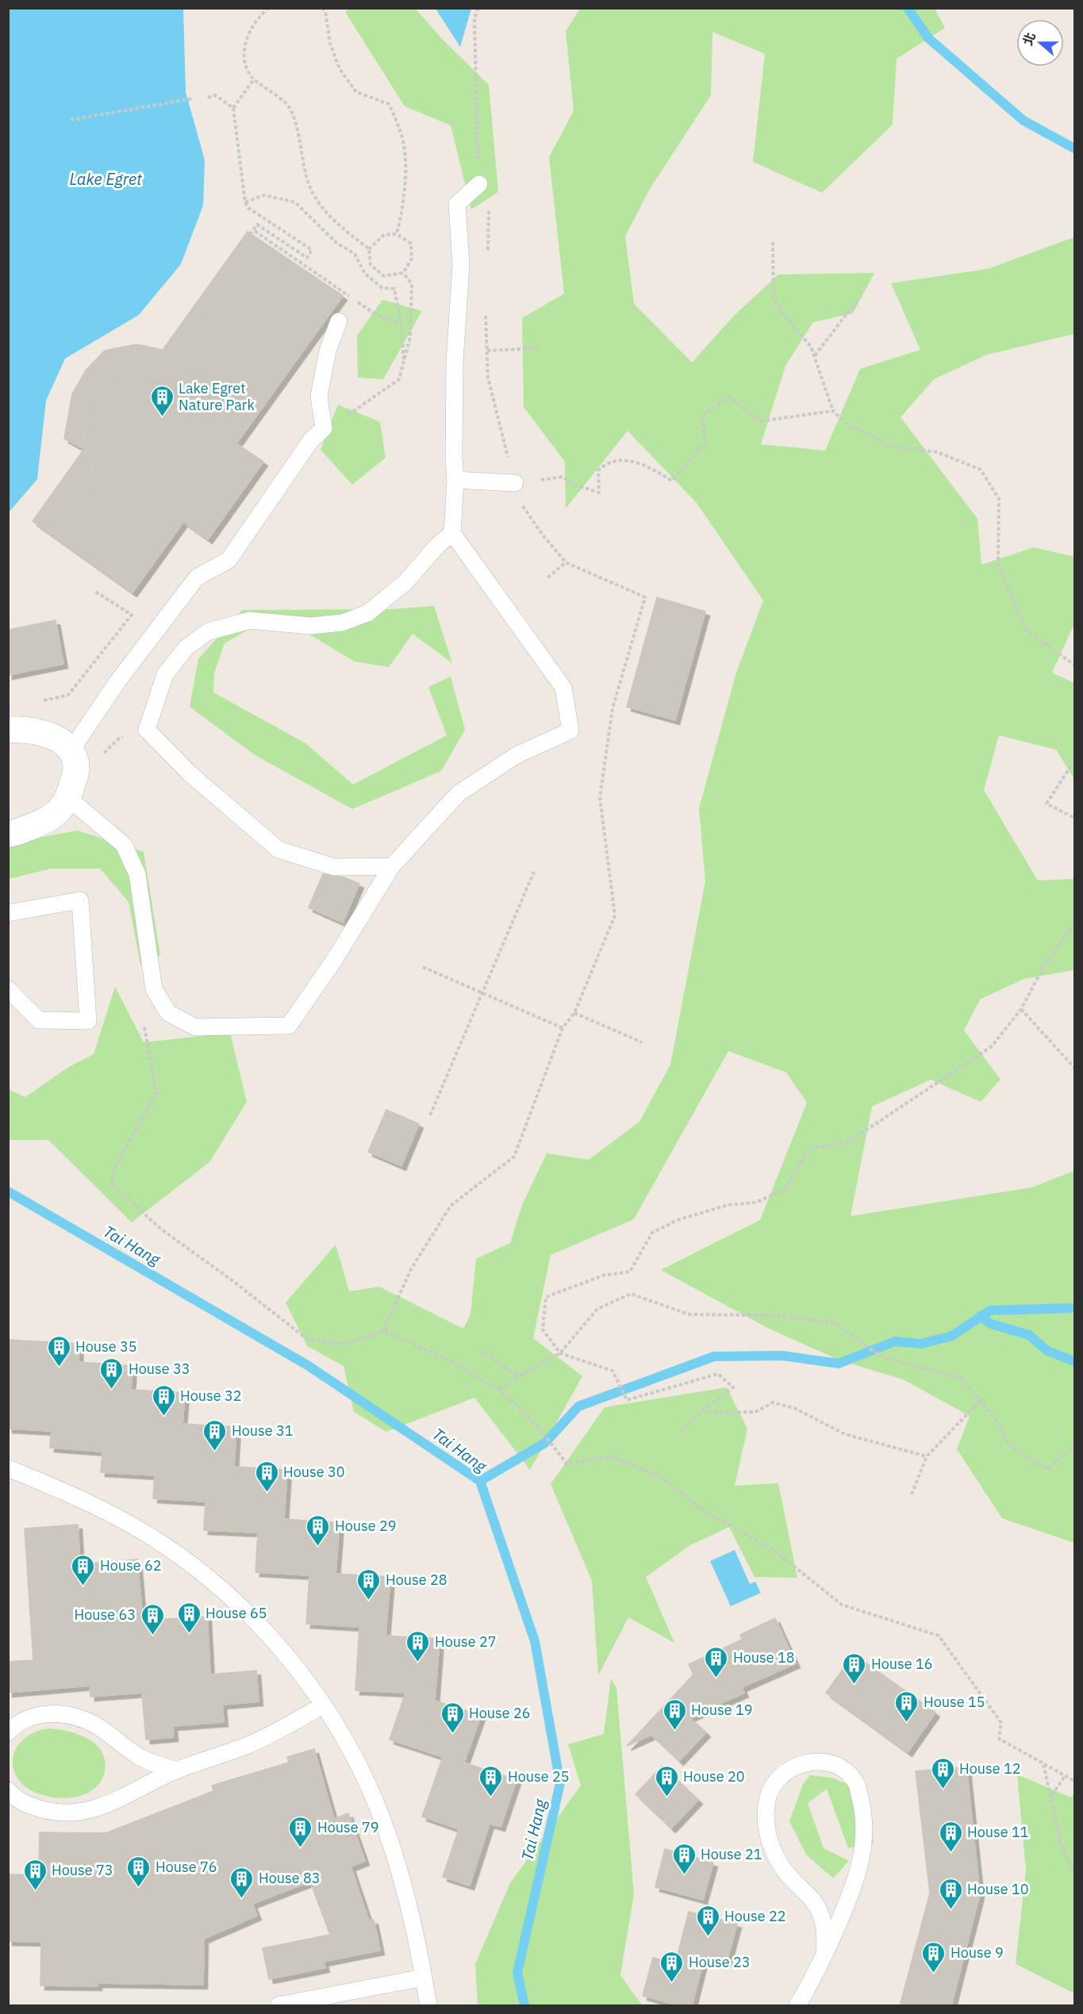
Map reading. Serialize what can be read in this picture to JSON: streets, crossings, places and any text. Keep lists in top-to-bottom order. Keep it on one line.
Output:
{"water":["Lake Egret","Tai Hang"],"places":{"building":["Lake Egret Nature Park","House 35","House 33","House 32","House 31","House 30","House 29","House 62","House 28","House 65","House 63","House 27","House 18","House 16","House 15","House 19","House 26","House 12","House 25","House 20","House 79","House 11","House 21","House 76","House 73","House 83","House 10","House 22","House 9","House 23"]},"north":"left"}
